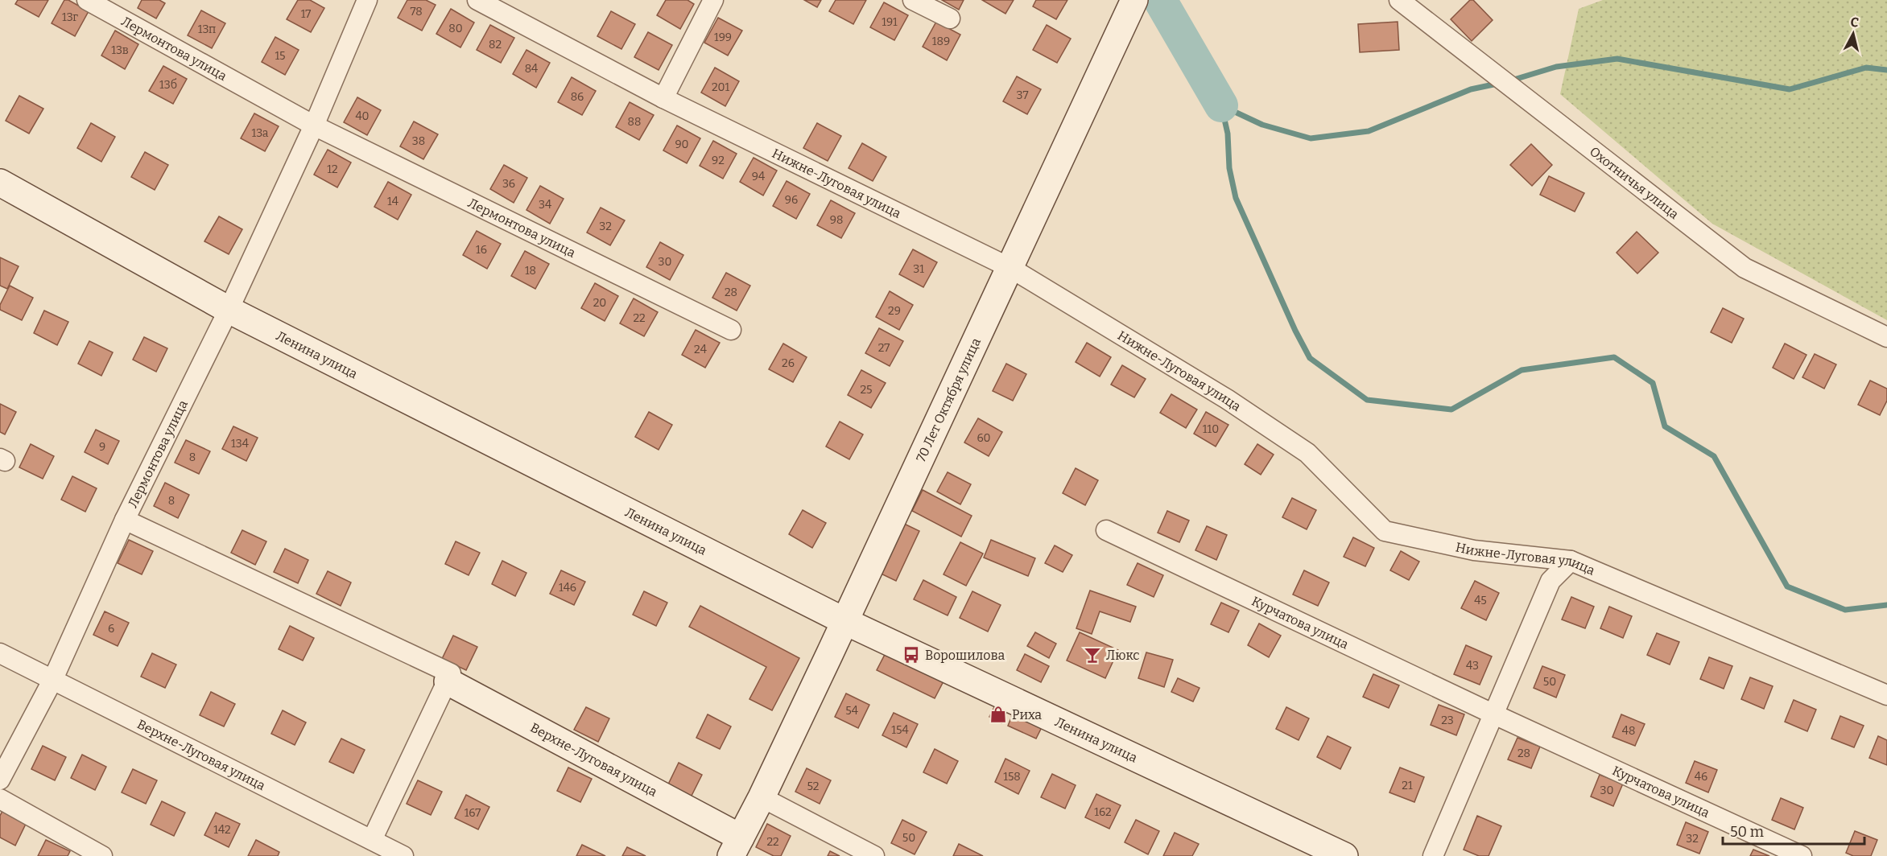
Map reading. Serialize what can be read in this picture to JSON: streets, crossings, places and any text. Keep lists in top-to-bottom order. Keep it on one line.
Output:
{"streets":{"main road":["Ленина улица","70 Лет Октября улица","Верхне-Луговая улица"],"street":["Лермонтова улица","Охотничья улица","Нижне-Луговая улица","Курчатова улица"]},"crossings":[["Лермонтова улица","Ленина улица"],["Лермонтова улица","Верхне-Луговая улица"],["Нижне-Луговая улица","70 Лет Октября улица"],["Ленина улица","70 Лет Октября улица"],["70 Лет Октября улица","Верхне-Луговая улица"]],"places":{"bus stop":["Ворошилова"],"bar":["Люкс"],"shop":["Риха"]},"house_numbers":["78","17","13г","191","80","13п","199","189","82","13в","15","84","13б","201","37","86","40","88","13а","38","90","92","12","94","36","96","14","34","98","32","16","30","31","18","28","20","29","22","27","24","26","25","110","60","134","9","8","8","146","45","6","43","50","54","23","154","48","28","158","46","21","52","30","162","167","142","50","32","22"],"scale_bar":"50 m","north":"top"}
